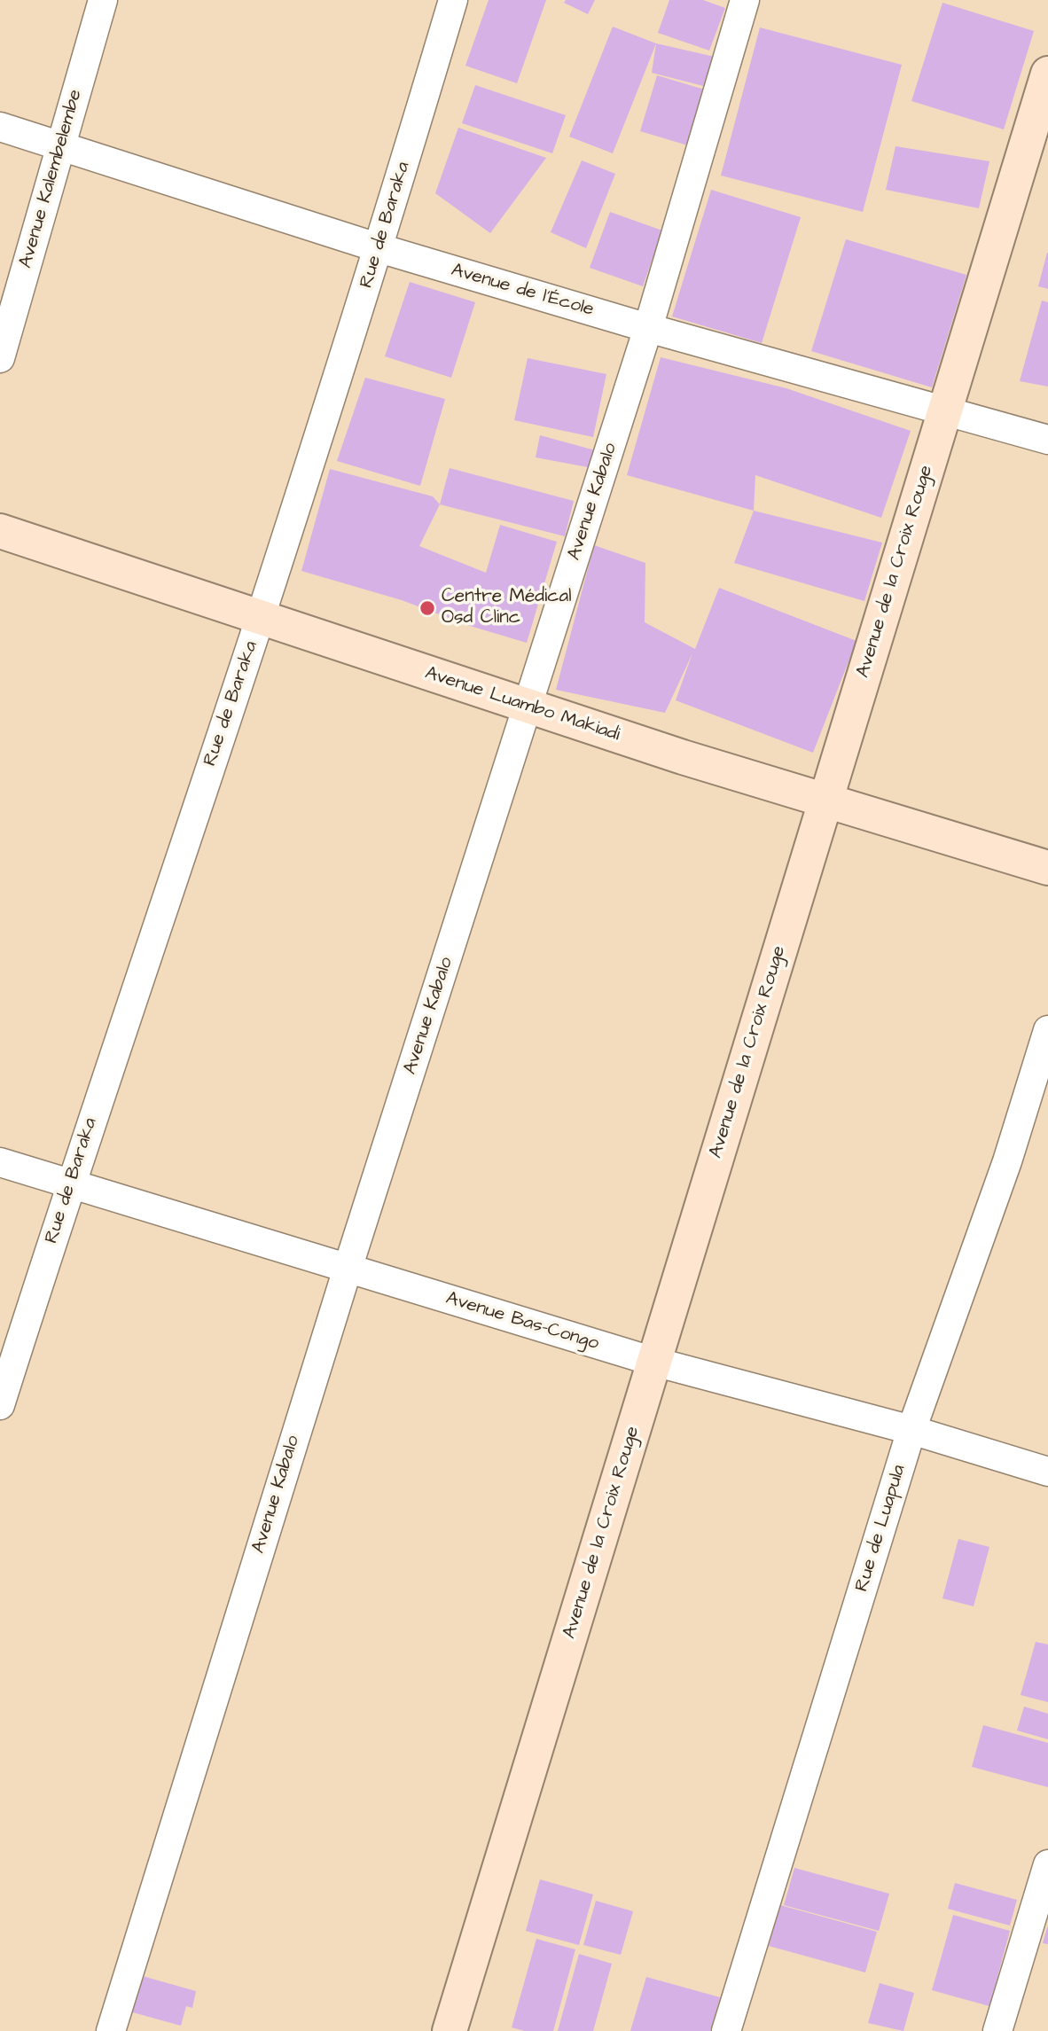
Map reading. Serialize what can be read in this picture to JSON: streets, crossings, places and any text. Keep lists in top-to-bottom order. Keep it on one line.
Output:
{"streets":{"street":["Avenue Kalembelembe","Rue de Baraka","Avenue de l’École","Avenue Kabalo","Avenue de la Croix Rouge","Avenue Luambo Makiadi","Avenue Bas-Congo","Rue de Luapula"]},"crossings":[["Avenue Kalembelembe","Avenue de l’École"],["Rue de Baraka","Avenue de l’École"],["Rue de Baraka","Avenue Luambo Makiadi"],["Rue de Baraka","Avenue Bas-Congo"],["Avenue de l’École","Avenue Kabalo"],["Avenue de l’École","Avenue de la Croix Rouge"],["Avenue Kabalo","Avenue Luambo Makiadi"],["Avenue Kabalo","Avenue Bas-Congo"],["Avenue de la Croix Rouge","Avenue Luambo Makiadi"],["Avenue de la Croix Rouge","Avenue Bas-Congo"],["Avenue Bas-Congo","Rue de Luapula"]],"places":["Centre Médical Osd Clinc"]}
